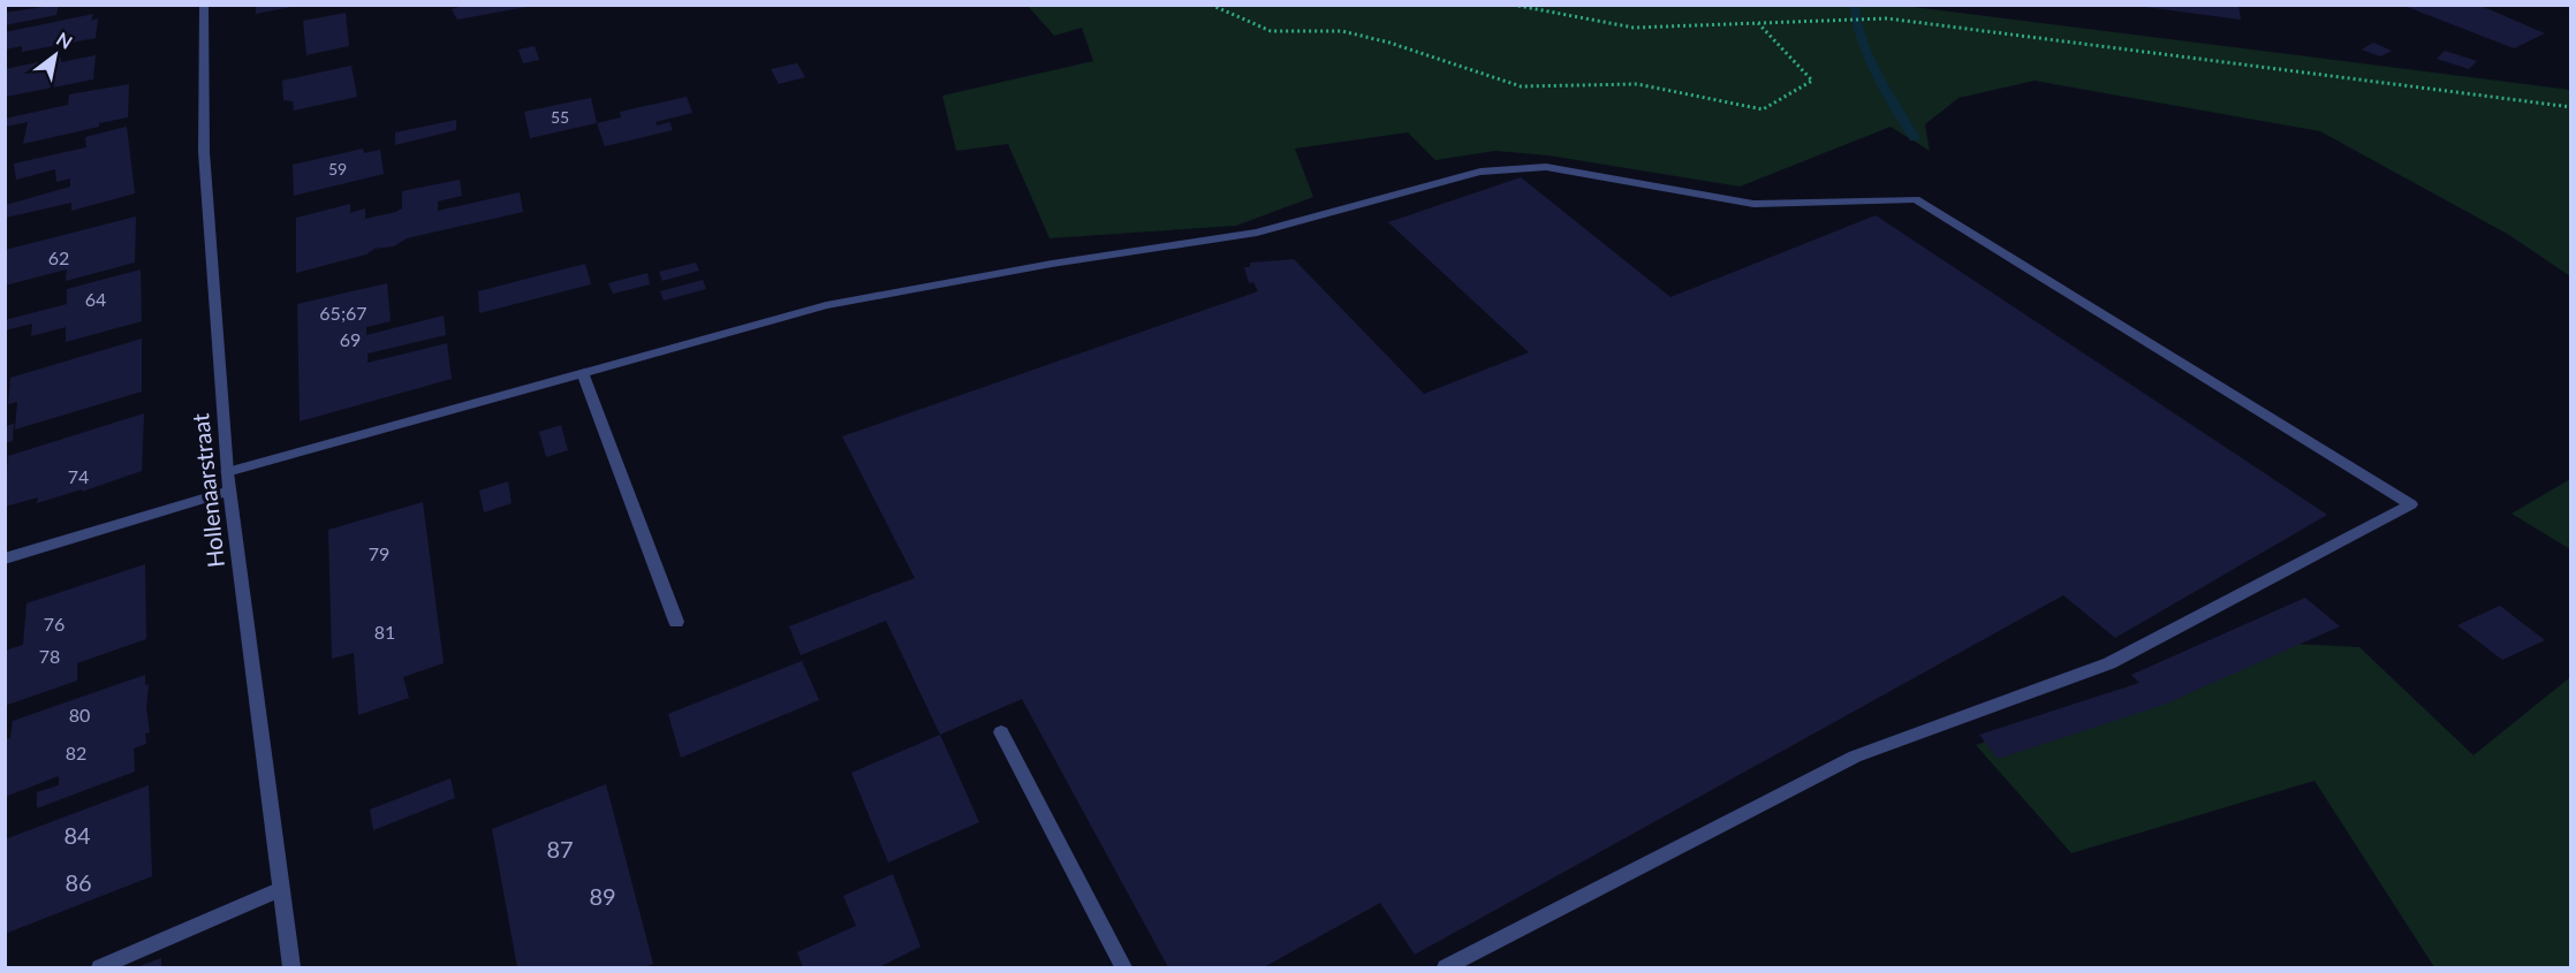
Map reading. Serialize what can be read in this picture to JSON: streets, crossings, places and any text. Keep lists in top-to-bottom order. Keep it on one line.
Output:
{"streets":{"street":["Hollenaarstraat"]},"house_numbers":["55","59","62","64","65;67","69","74","79","76","81","78","80","82","84","87","86","89"],"north":"top right"}
